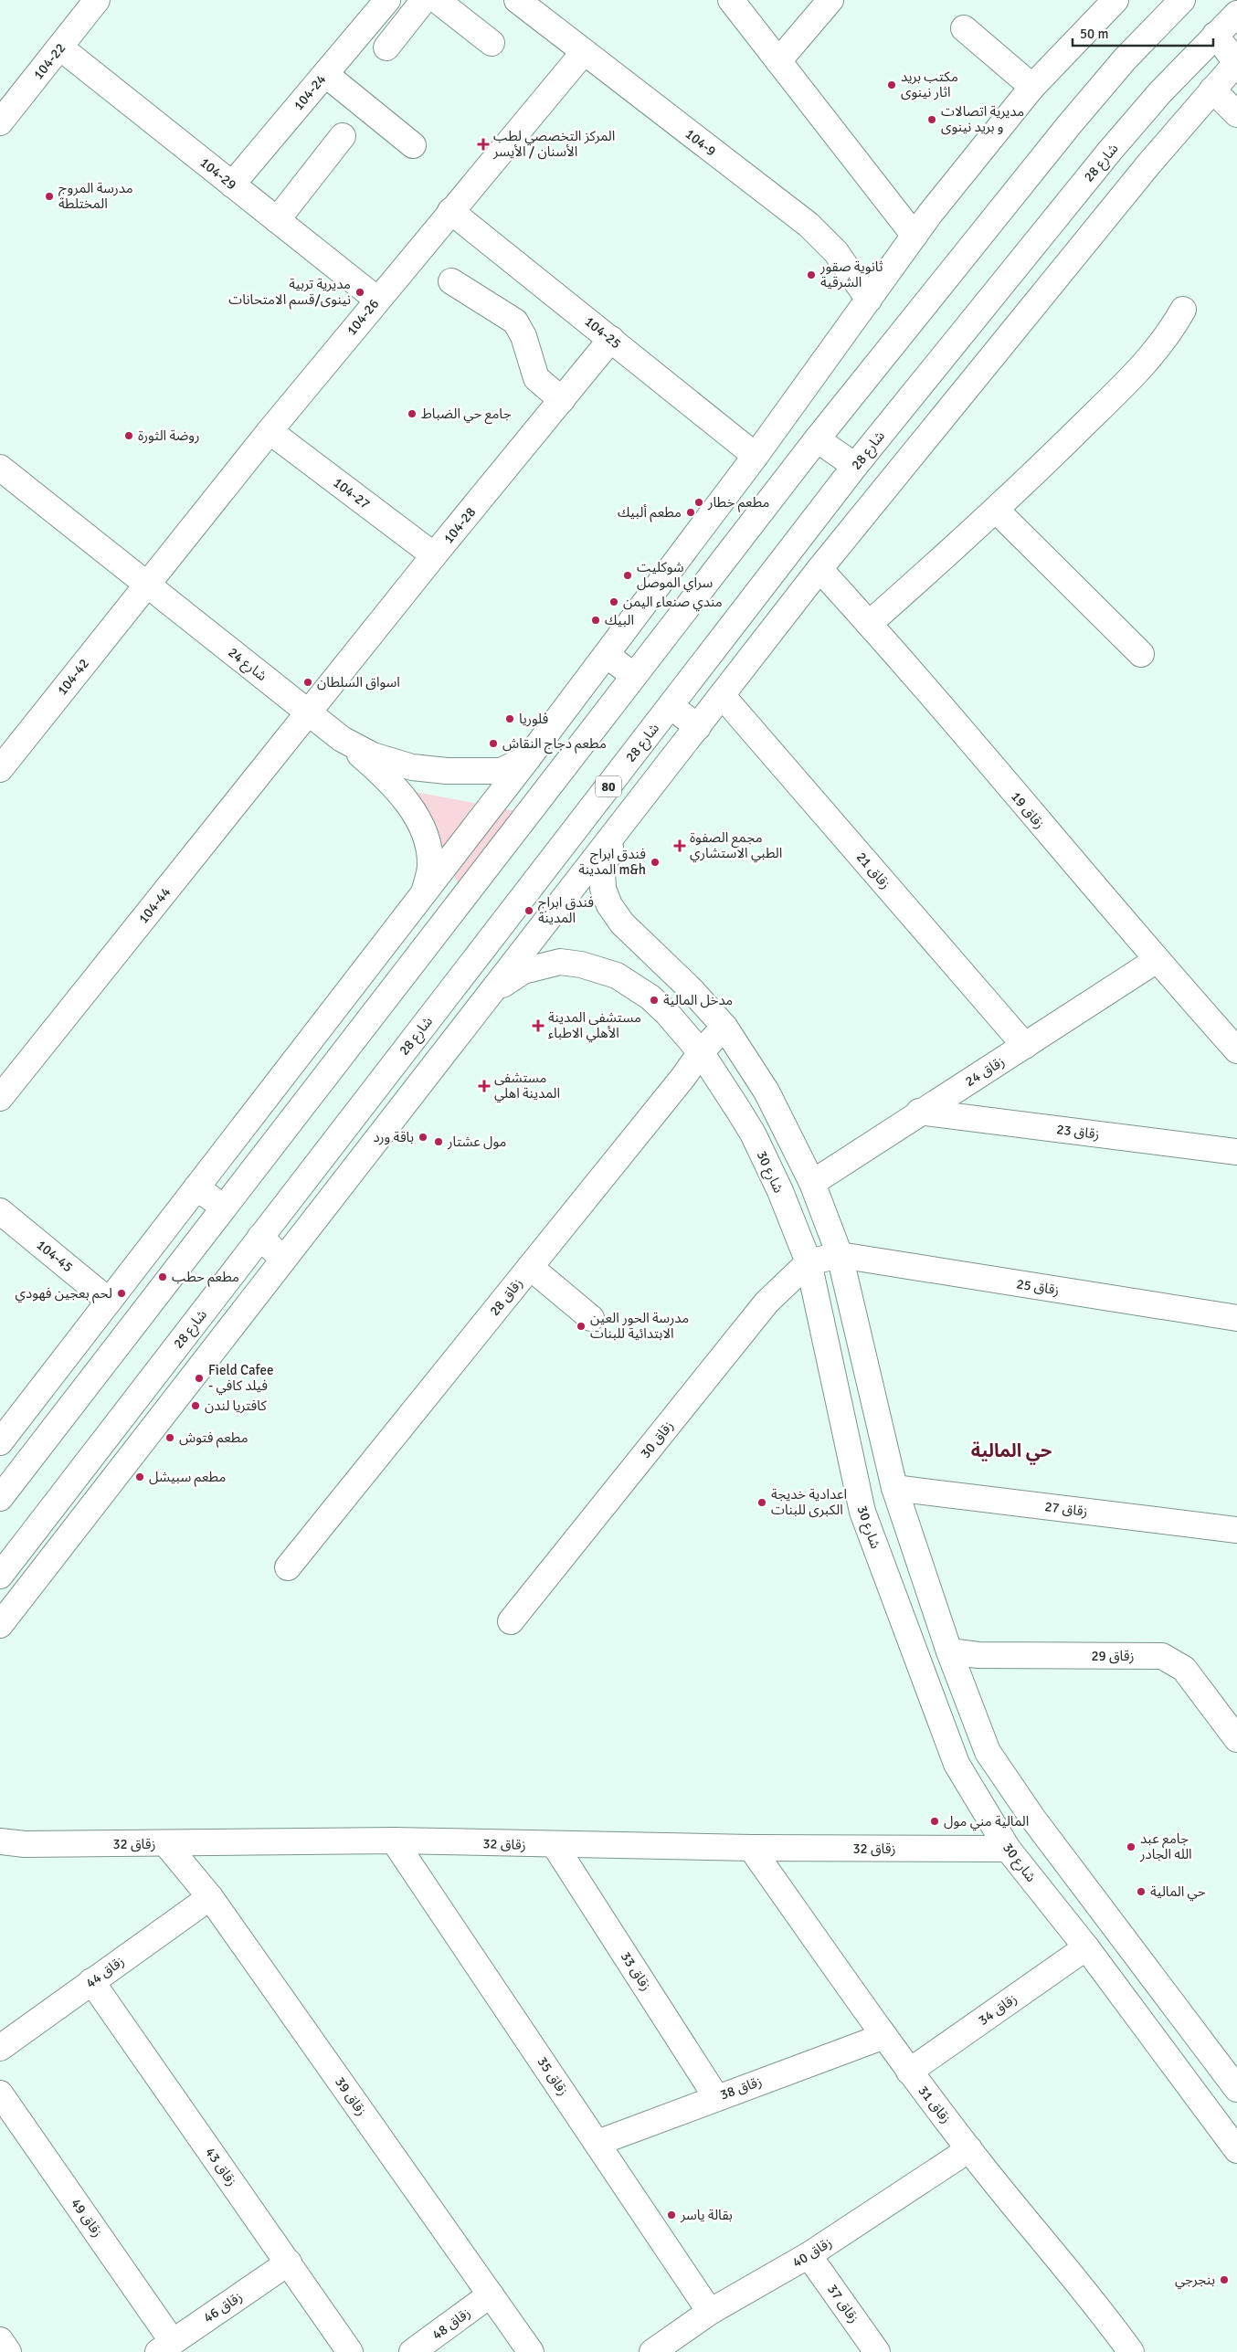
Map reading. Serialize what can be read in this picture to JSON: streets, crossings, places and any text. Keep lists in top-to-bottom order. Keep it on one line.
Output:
{"streets":{"main road":["104-22","104-24","104-9","شارع 28","104-29","104-26","104-25","104-27","104-28","شارع 24","104-42","80","زقاق 19","زقاق 21","104-44","زقاق 24","زقاق 23","شارع 30","104-45","زقاق 25","زقاق 28","زقاق 30","زقاق 27","زقاق 29","زقاق 32","زقاق 33","زقاق 44","زقاق 34","زقاق 35","زقاق 38","زقاق 39","زقاق 31","زقاق 43","زقاق 49","زقاق 40","زقاق 37","زقاق 46","زقاق 48"]},"crossings":[["104-22","104-29"],["104-24","104-29"],["104-9","104-26"],["104-29","104-26"],["104-26","104-25"],["104-26","104-27"],["104-26","شارع 24"],["104-26","104-42"],["104-25","104-28"],["104-27","104-28"],["104-28","شارع 24"],["104-28","104-44"],["شارع 24","104-42"],["شارع 24","104-44"],["زقاق 19","زقاق 24"],["زقاق 21","زقاق 24"],["زقاق 24","زقاق 23"],["شارع 30","زقاق 28"],["شارع 30","زقاق 30"],["شارع 30","زقاق 32"],["شارع 30","زقاق 34"],["زقاق 32","زقاق 33"],["زقاق 32","زقاق 35"],["زقاق 32","زقاق 39"],["زقاق 32","زقاق 31"],["زقاق 33","زقاق 38"],["زقاق 44","زقاق 39"],["زقاق 44","زقاق 43"],["زقاق 34","زقاق 31"],["زقاق 35","زقاق 38"],["زقاق 35","زقاق 40"],["زقاق 38","زقاق 31"],["زقاق 39","زقاق 48"],["زقاق 31","زقاق 40"],["زقاق 43","زقاق 46"],["زقاق 49","زقاق 46"],["زقاق 40","زقاق 37"]],"districts":["حي المالية"],"places":{"other":["مكتب بريد اثار نينوى","مديرية اتصالات و بريد نينوى","مدرسة المروج المختلطة","ثانوية صقور الشرقية","مديرية تربية نينوى/قسم الامتحانات","جامع حي الضباط","روضة الثورة","مطعم خطار","مطعم ألبيك","شوكليت سراي الموصل","مندي صنعاء اليمن","البيك","اسواق السلطان","فلوريا","مطعم دجاج النقاش","فندق ابراج المدينة m&h","فندق ابراج المدينة","مدخل المالية","باقة ورد","مول عشتار","مطعم حطب","لحم بعجين فهودي","مدرسة الحور العين الابتدائية للبنات","Field Cafee - فيلد كافي","كافتريا لندن","مطعم فتوش","مطعم سبيشل","اعدادية خديجة الكبرى للبنات","المالية مني مول","جامع عبد الله الجادر","حي المالية","بقالة ياسر","بنجرجي"],"health":["المركز التخصصي لطب الأسنان / الأيسر","مجمع الصفوة الطبي الاستشاري","مستشفى المدينة الأهلي الاطباء","مستشفى المدينة اهلي"]},"scale_bar":"50 m"}
